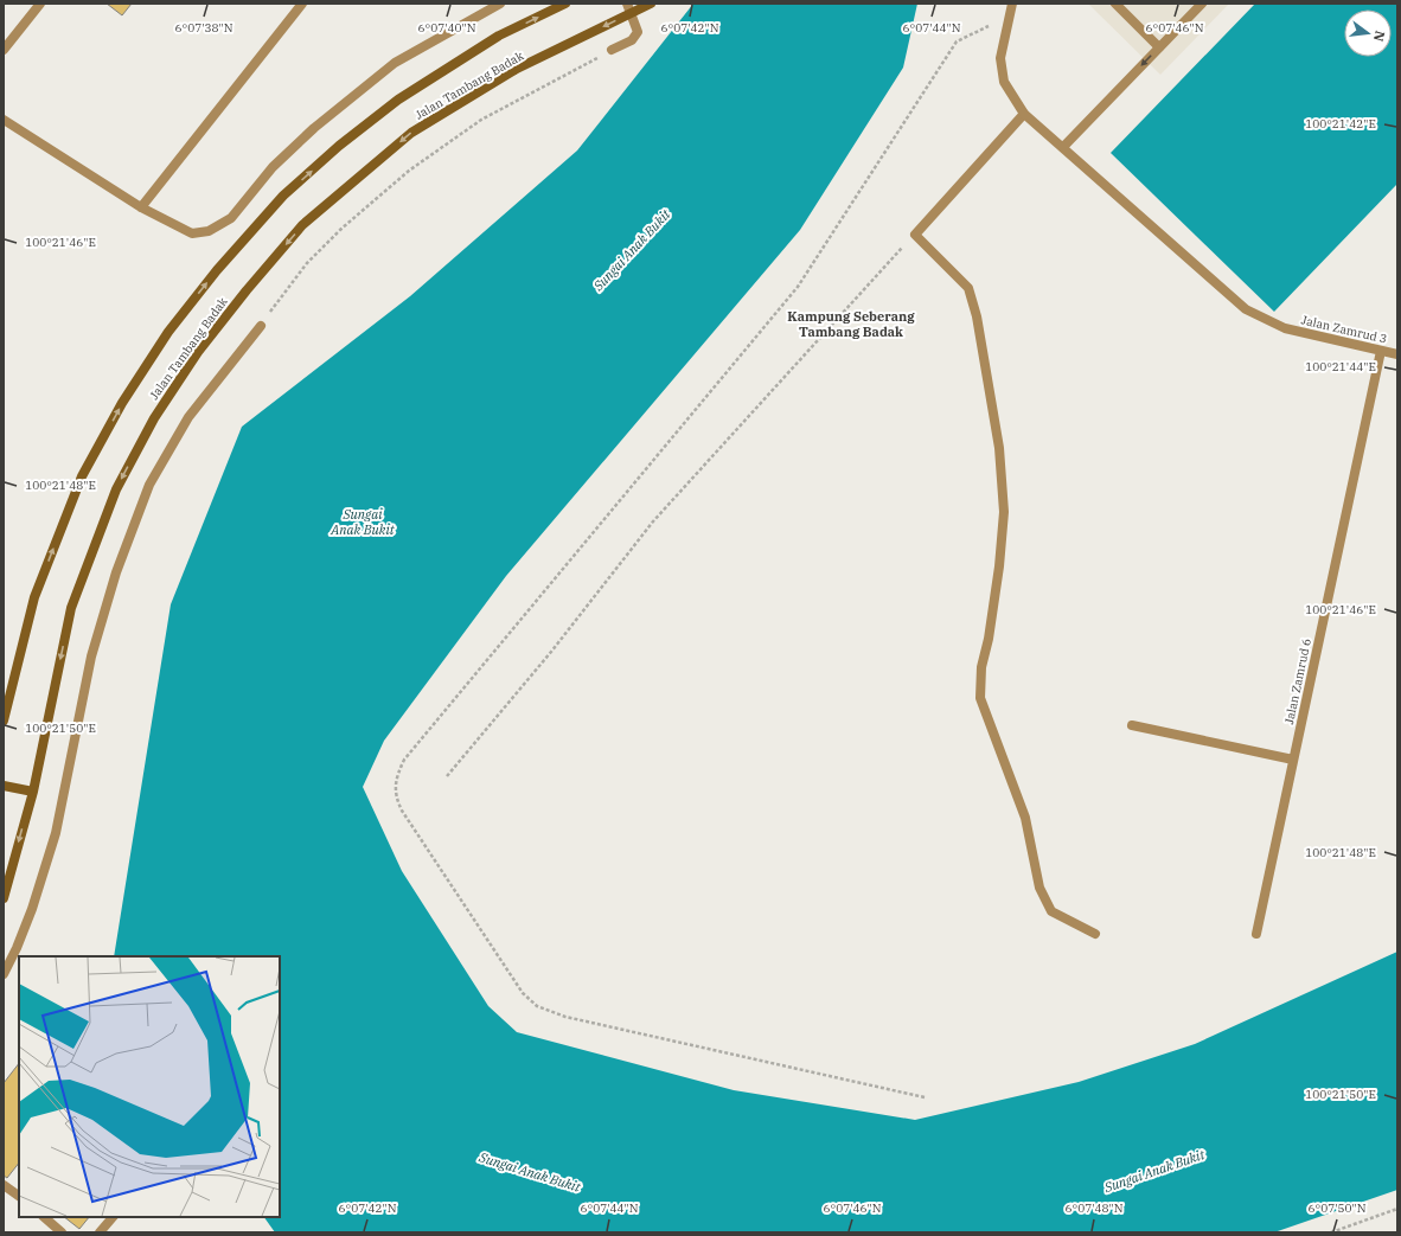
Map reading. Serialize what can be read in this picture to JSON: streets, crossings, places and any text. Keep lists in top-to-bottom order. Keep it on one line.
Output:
{"streets":{"main road":["Jalan Tambang Badak"],"street":["Jalan Zamrud 3","Jalan Zamrud 6"]},"crossings":[["Jalan Zamrud 3","Jalan Zamrud 6"]],"districts":["Kampung Seberang Tambang Badak"],"water":["Sungai Anak Bukit"],"north":"right","coordinates":["6°07'38\"N","6°07'40\"N","6°07'42\"N","6°07'44\"N","6°07'46\"N","100°21'42\"E","100°21'46\"E","100°21'44\"E","100°21'48\"E","100°21'50\"E","6°07'48\"N","6°07'50\"N"]}
